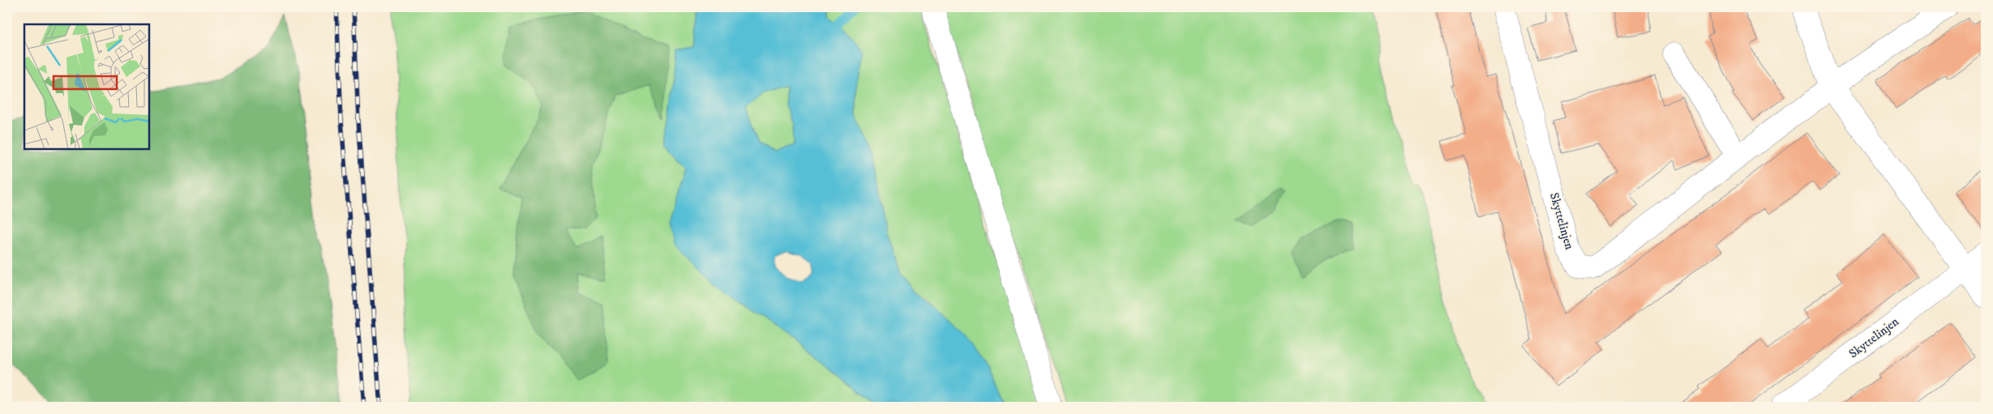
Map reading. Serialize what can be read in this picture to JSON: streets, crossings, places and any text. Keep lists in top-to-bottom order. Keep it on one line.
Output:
{"streets":{"street":["Skyttelinjen"]}}
